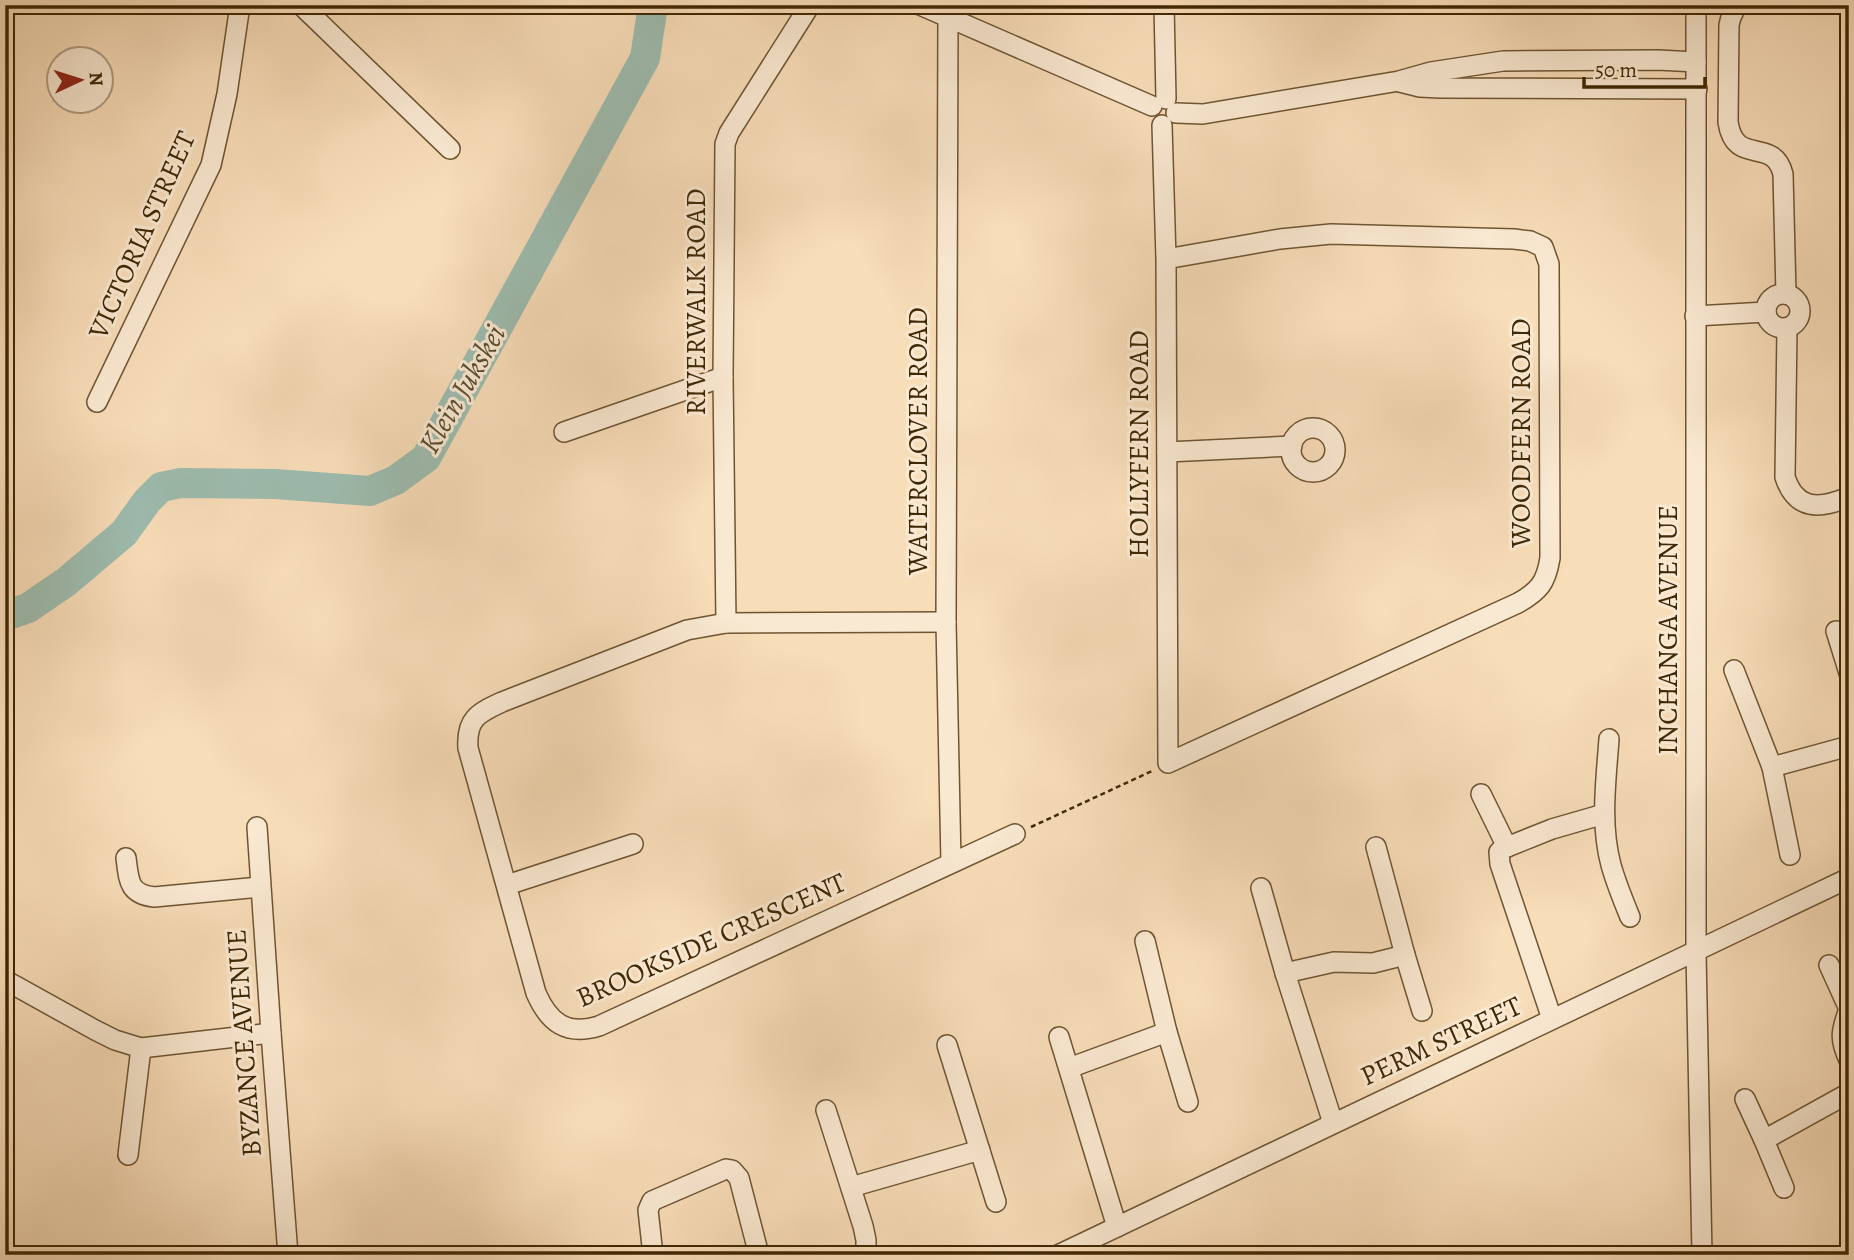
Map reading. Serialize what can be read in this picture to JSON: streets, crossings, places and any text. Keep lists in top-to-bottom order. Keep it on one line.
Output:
{"streets":{"street":["VICTORIA STREET","RIVERWALK ROAD","WOODFERN ROAD","WATERCLOVER ROAD","HOLLYFERN ROAD","INCHANGA AVENUE","BROOKSIDE CRESCENT","PERM STREET","BYZANCE AVENUE"]},"crossings":[["RIVERWALK ROAD","BROOKSIDE CRESCENT"],["WOODFERN ROAD","HOLLYFERN ROAD"],["WATERCLOVER ROAD","BROOKSIDE CRESCENT"],["INCHANGA AVENUE","PERM STREET"]],"water":["Klein Jukskei"],"scale_bar":"50 m","north":"right"}
